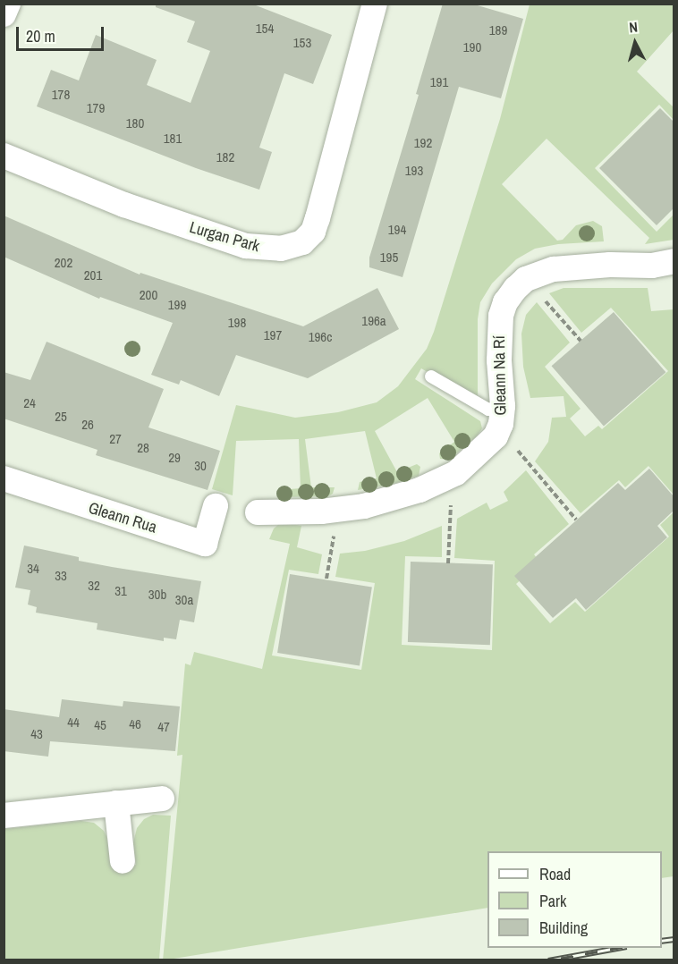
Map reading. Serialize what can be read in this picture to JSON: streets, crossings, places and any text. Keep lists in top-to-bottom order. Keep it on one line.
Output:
{"streets":{"street":["Lurgan Park","Gleann Na Rí","Gleann Rua"]},"house_numbers":["154","189","153","190","191","178","179","180","181","192","182","193","194","195","202","201","200","199","196a","198","197","196c","24","25","26","27","28","29","30","34","33","32","31","30b","30a","44","46","45","47","43"],"legend":["Road","Park","Building"],"scale_bar":"20 m","north":"top"}
